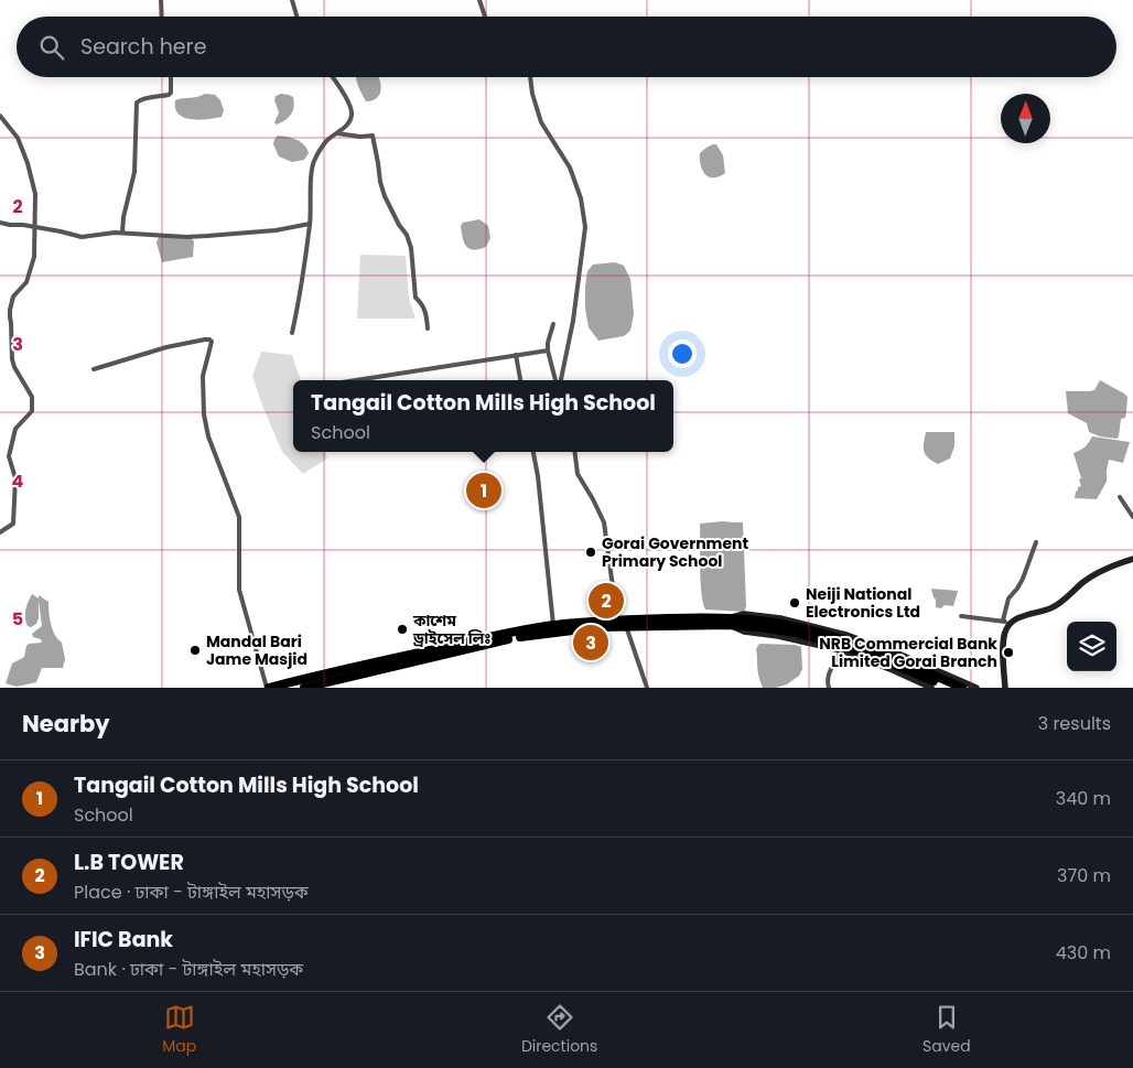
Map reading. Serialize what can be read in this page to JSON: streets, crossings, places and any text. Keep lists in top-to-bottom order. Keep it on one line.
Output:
{"places":["Gorai Government Primary School","Neiji National Electronics Ltd","কাশেম ড্রাইসেল লিঃ","Mandal Bari Jame Masjid","NRB Commercial Bank Limited Gorai Branch"],"north":"top","page":{"search":"Search here","popup":["Tangail Cotton Mills High School","School"],"pins":["1","2","3"],"heading":["Nearby","3 results"],"list":[{"mark":"1","name":"Tangail Cotton Mills High School","note":"School","value":"340 m"},{"mark":"2","name":"L.B TOWER","note":"Place · ঢাকা - টাঙ্গাইল মহাসড়ক","value":"370 m"},{"mark":"3","name":"IFIC Bank","note":"Bank · ঢাকা - টাঙ্গাইল মহাসড়ক","value":"430 m"}],"nav":["Map","Directions","Saved"]},"grid":{"rows":["2","3","4","5"]}}
